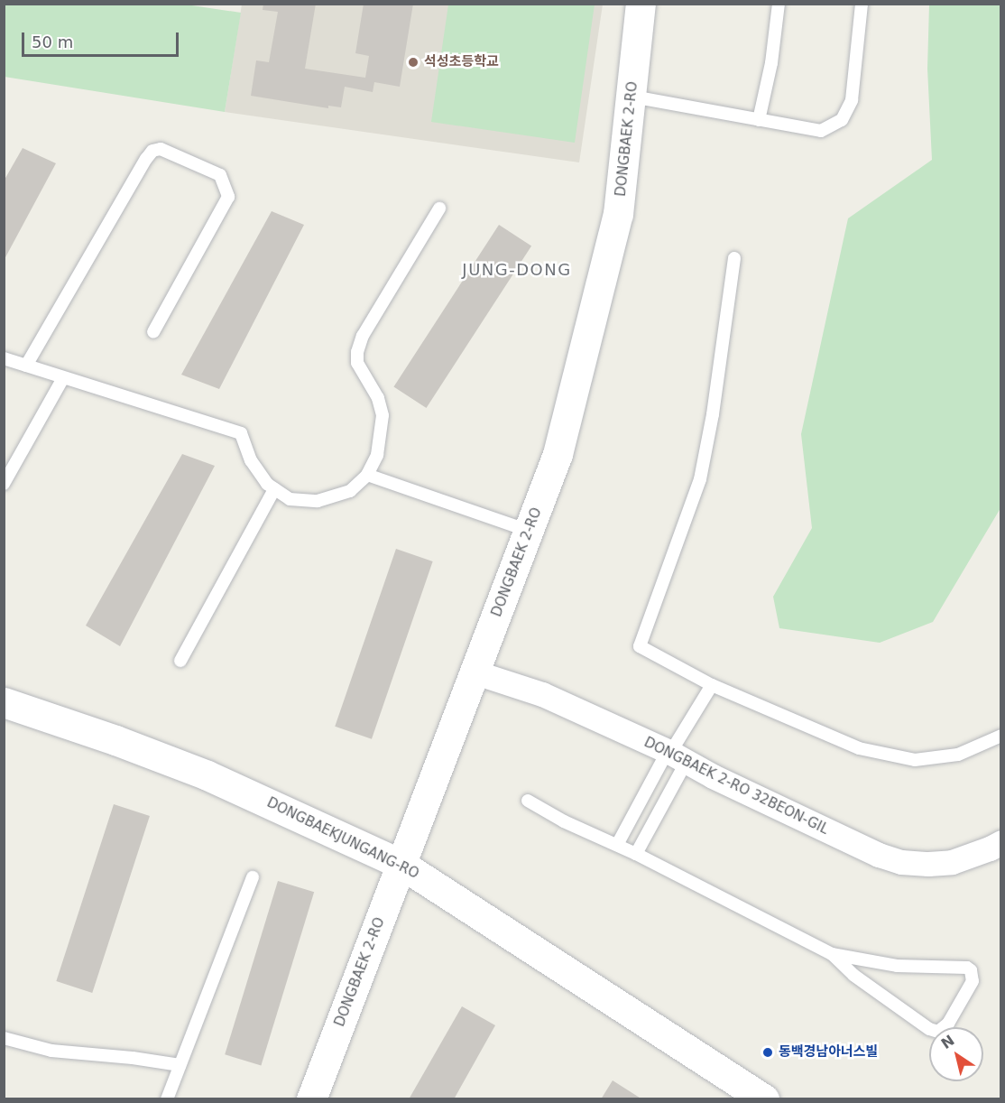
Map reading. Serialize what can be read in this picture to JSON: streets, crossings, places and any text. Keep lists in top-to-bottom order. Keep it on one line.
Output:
{"streets":{"street":["DONGBAEK 2-RO","DONGBAEK 2-RO 32BEON-GIL","DONGBAEKJUNGANG-RO"]},"crossings":[["DONGBAEK 2-RO","DONGBAEK 2-RO 32BEON-GIL"],["DONGBAEK 2-RO","DONGBAEKJUNGANG-RO"]],"districts":["JUNG-DONG"],"places":["석성초등학교","동백경남아너스빌"],"scale_bar":"50 m","north":"top left"}
